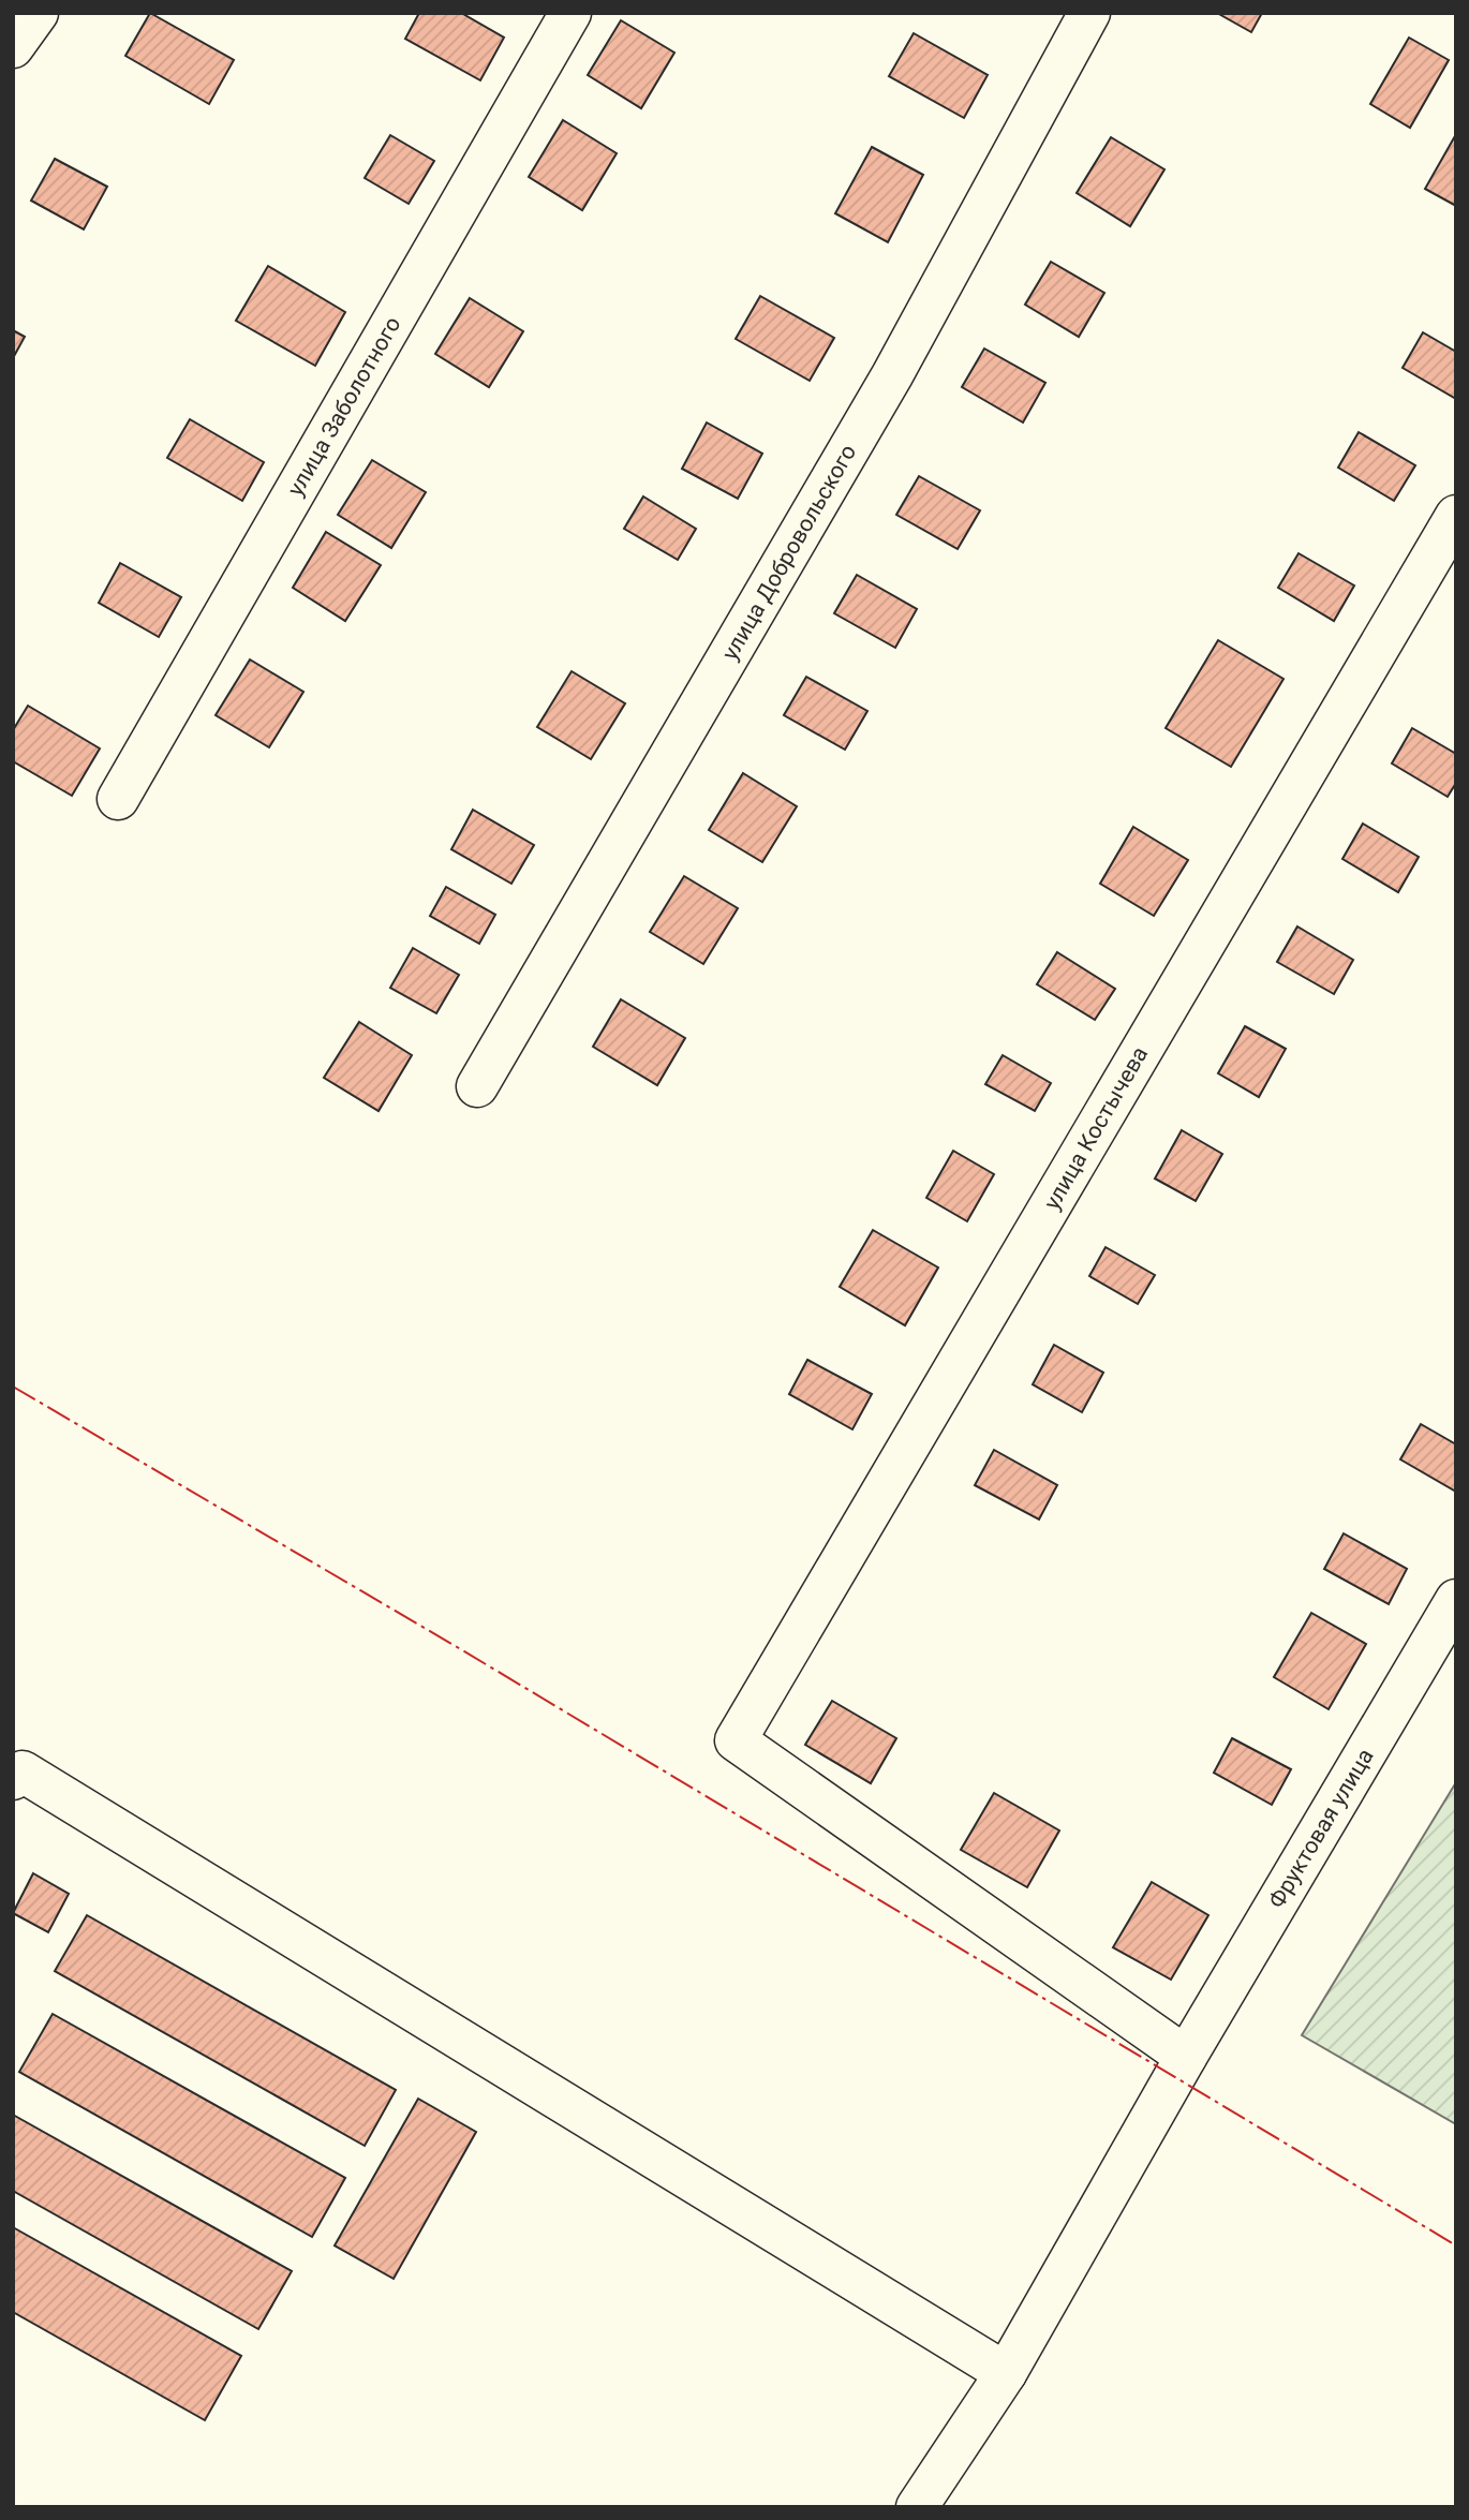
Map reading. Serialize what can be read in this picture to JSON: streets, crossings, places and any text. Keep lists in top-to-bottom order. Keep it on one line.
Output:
{"streets":{"street":["улица Заболотного","улица Добровольского","улица Костычева","Фруктовая улица"]},"crossings":[["улица Костычева","Фруктовая улица"]]}
